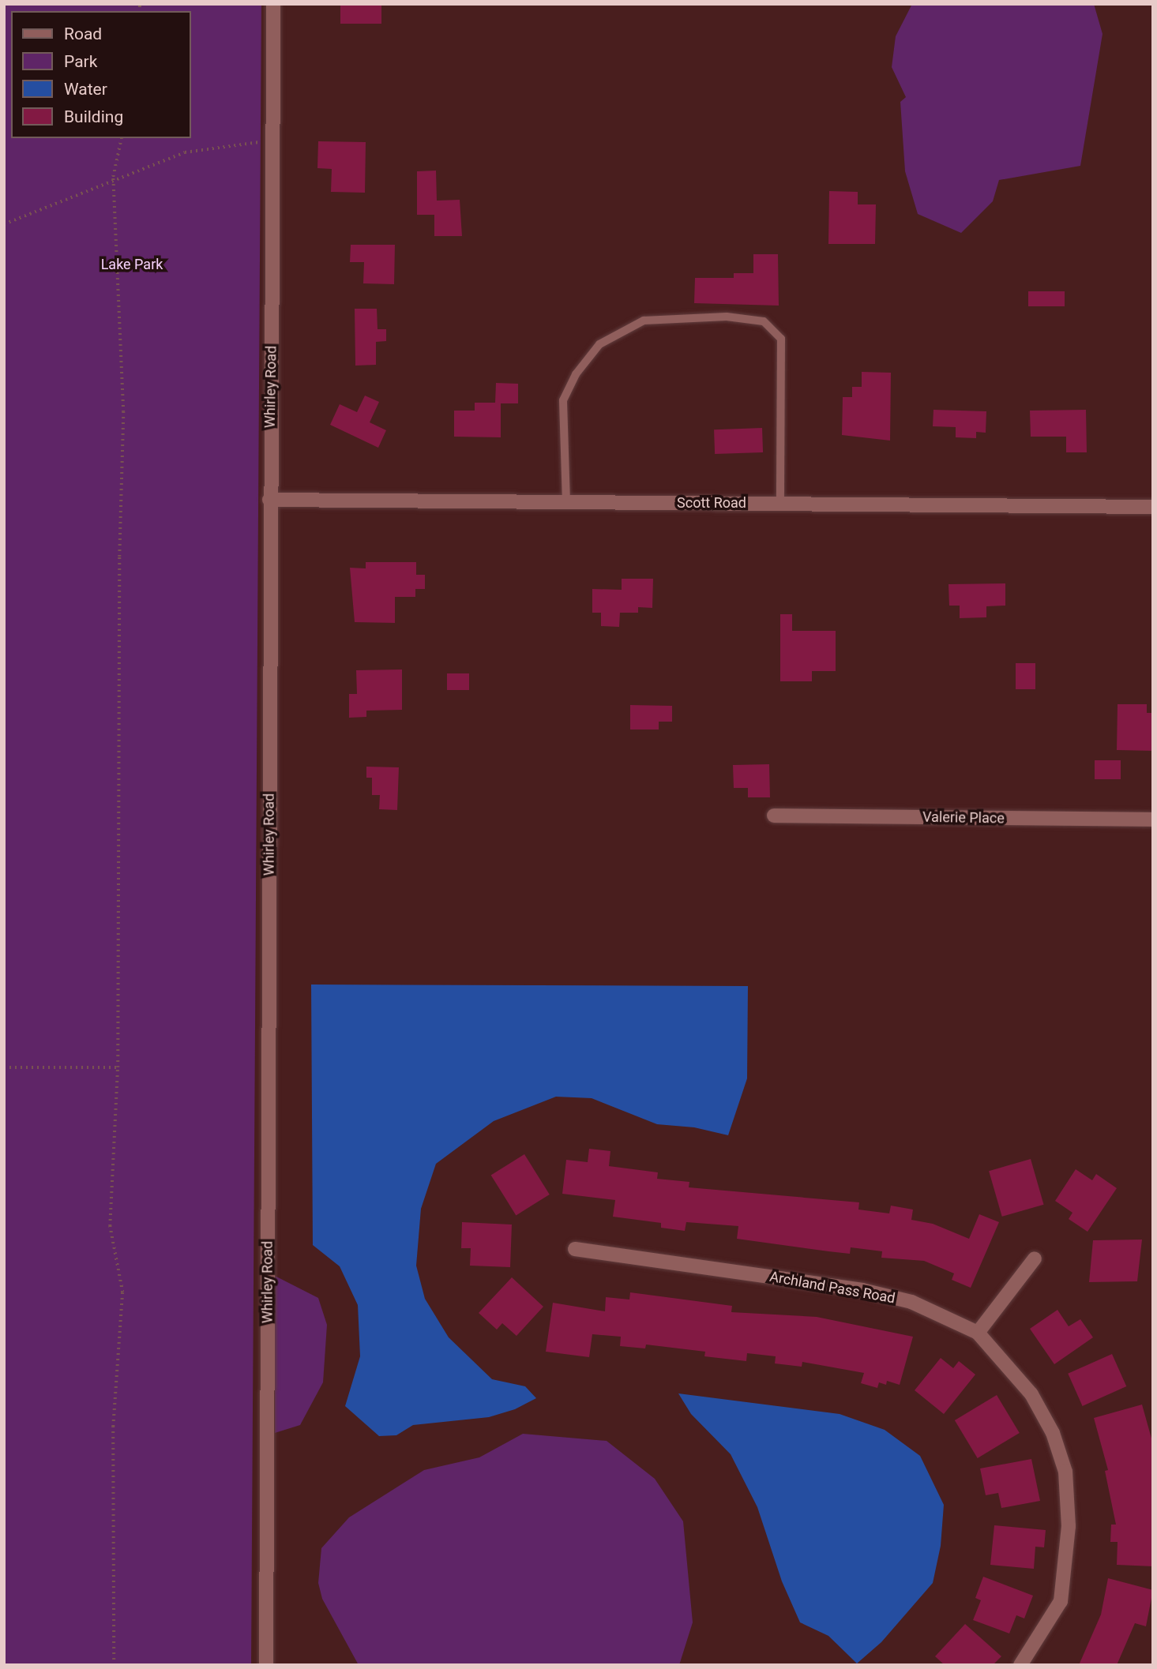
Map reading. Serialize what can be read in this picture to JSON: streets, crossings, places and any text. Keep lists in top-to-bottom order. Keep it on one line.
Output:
{"streets":{"street":["Whirley Road","Scott Road","Valerie Place","Archland Pass Road"]},"crossings":[["Whirley Road","Scott Road"]],"parks":["Lake Park"],"legend":["Road","Park","Water","Building"]}
